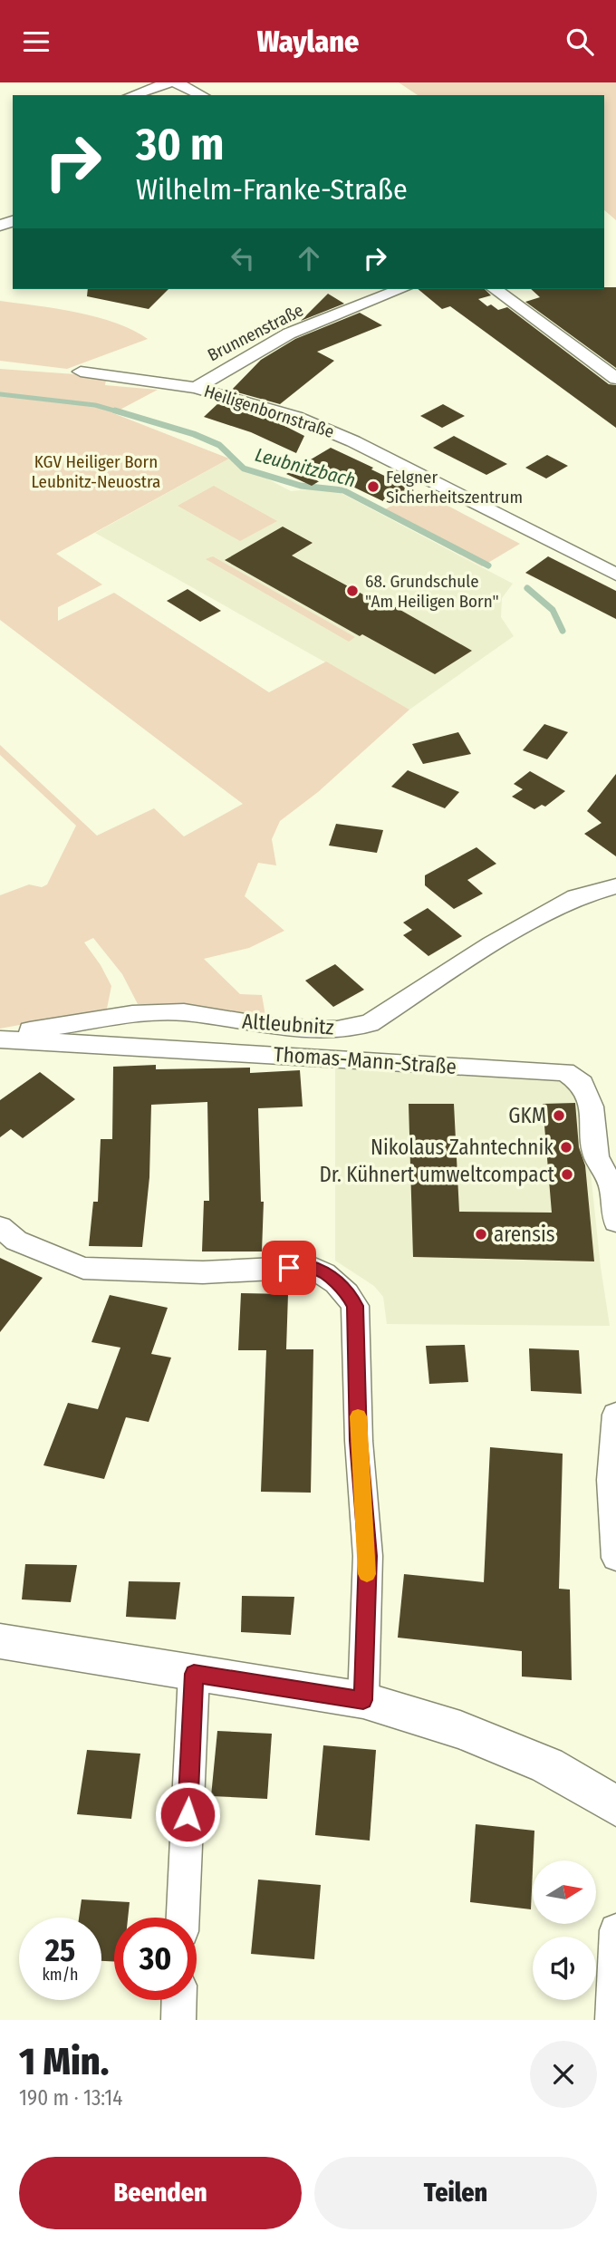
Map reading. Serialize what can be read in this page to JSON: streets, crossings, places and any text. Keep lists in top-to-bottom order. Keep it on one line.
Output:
{"streets":{"street":["Brunnenstraße","Heiligenbornstraße","Altleubnitz","Thomas-Mann-Straße"]},"crossings":[["Brunnenstraße","Heiligenbornstraße"],["Altleubnitz","Thomas-Mann-Straße"]],"water":["Leubnitzbach"],"parks":["KGV Heiliger Born Leubnitz-Neuostra"],"places":["Felgner Sicherheitszentrum","68. Grundschule \"Am Heiligen Born\"","GKM","Nikolaus Zahntechnik","Dr. Kühnert umweltcompact","arensis"],"north":"right","page":{"header":"Waylane","turn":["30 m","Wilhelm-Franke-Straße"],"speed":"25 km/h","limit":"30","heading":["1 Min.","190 m · 13:14"],"buttons":["Beenden","Teilen"]}}
